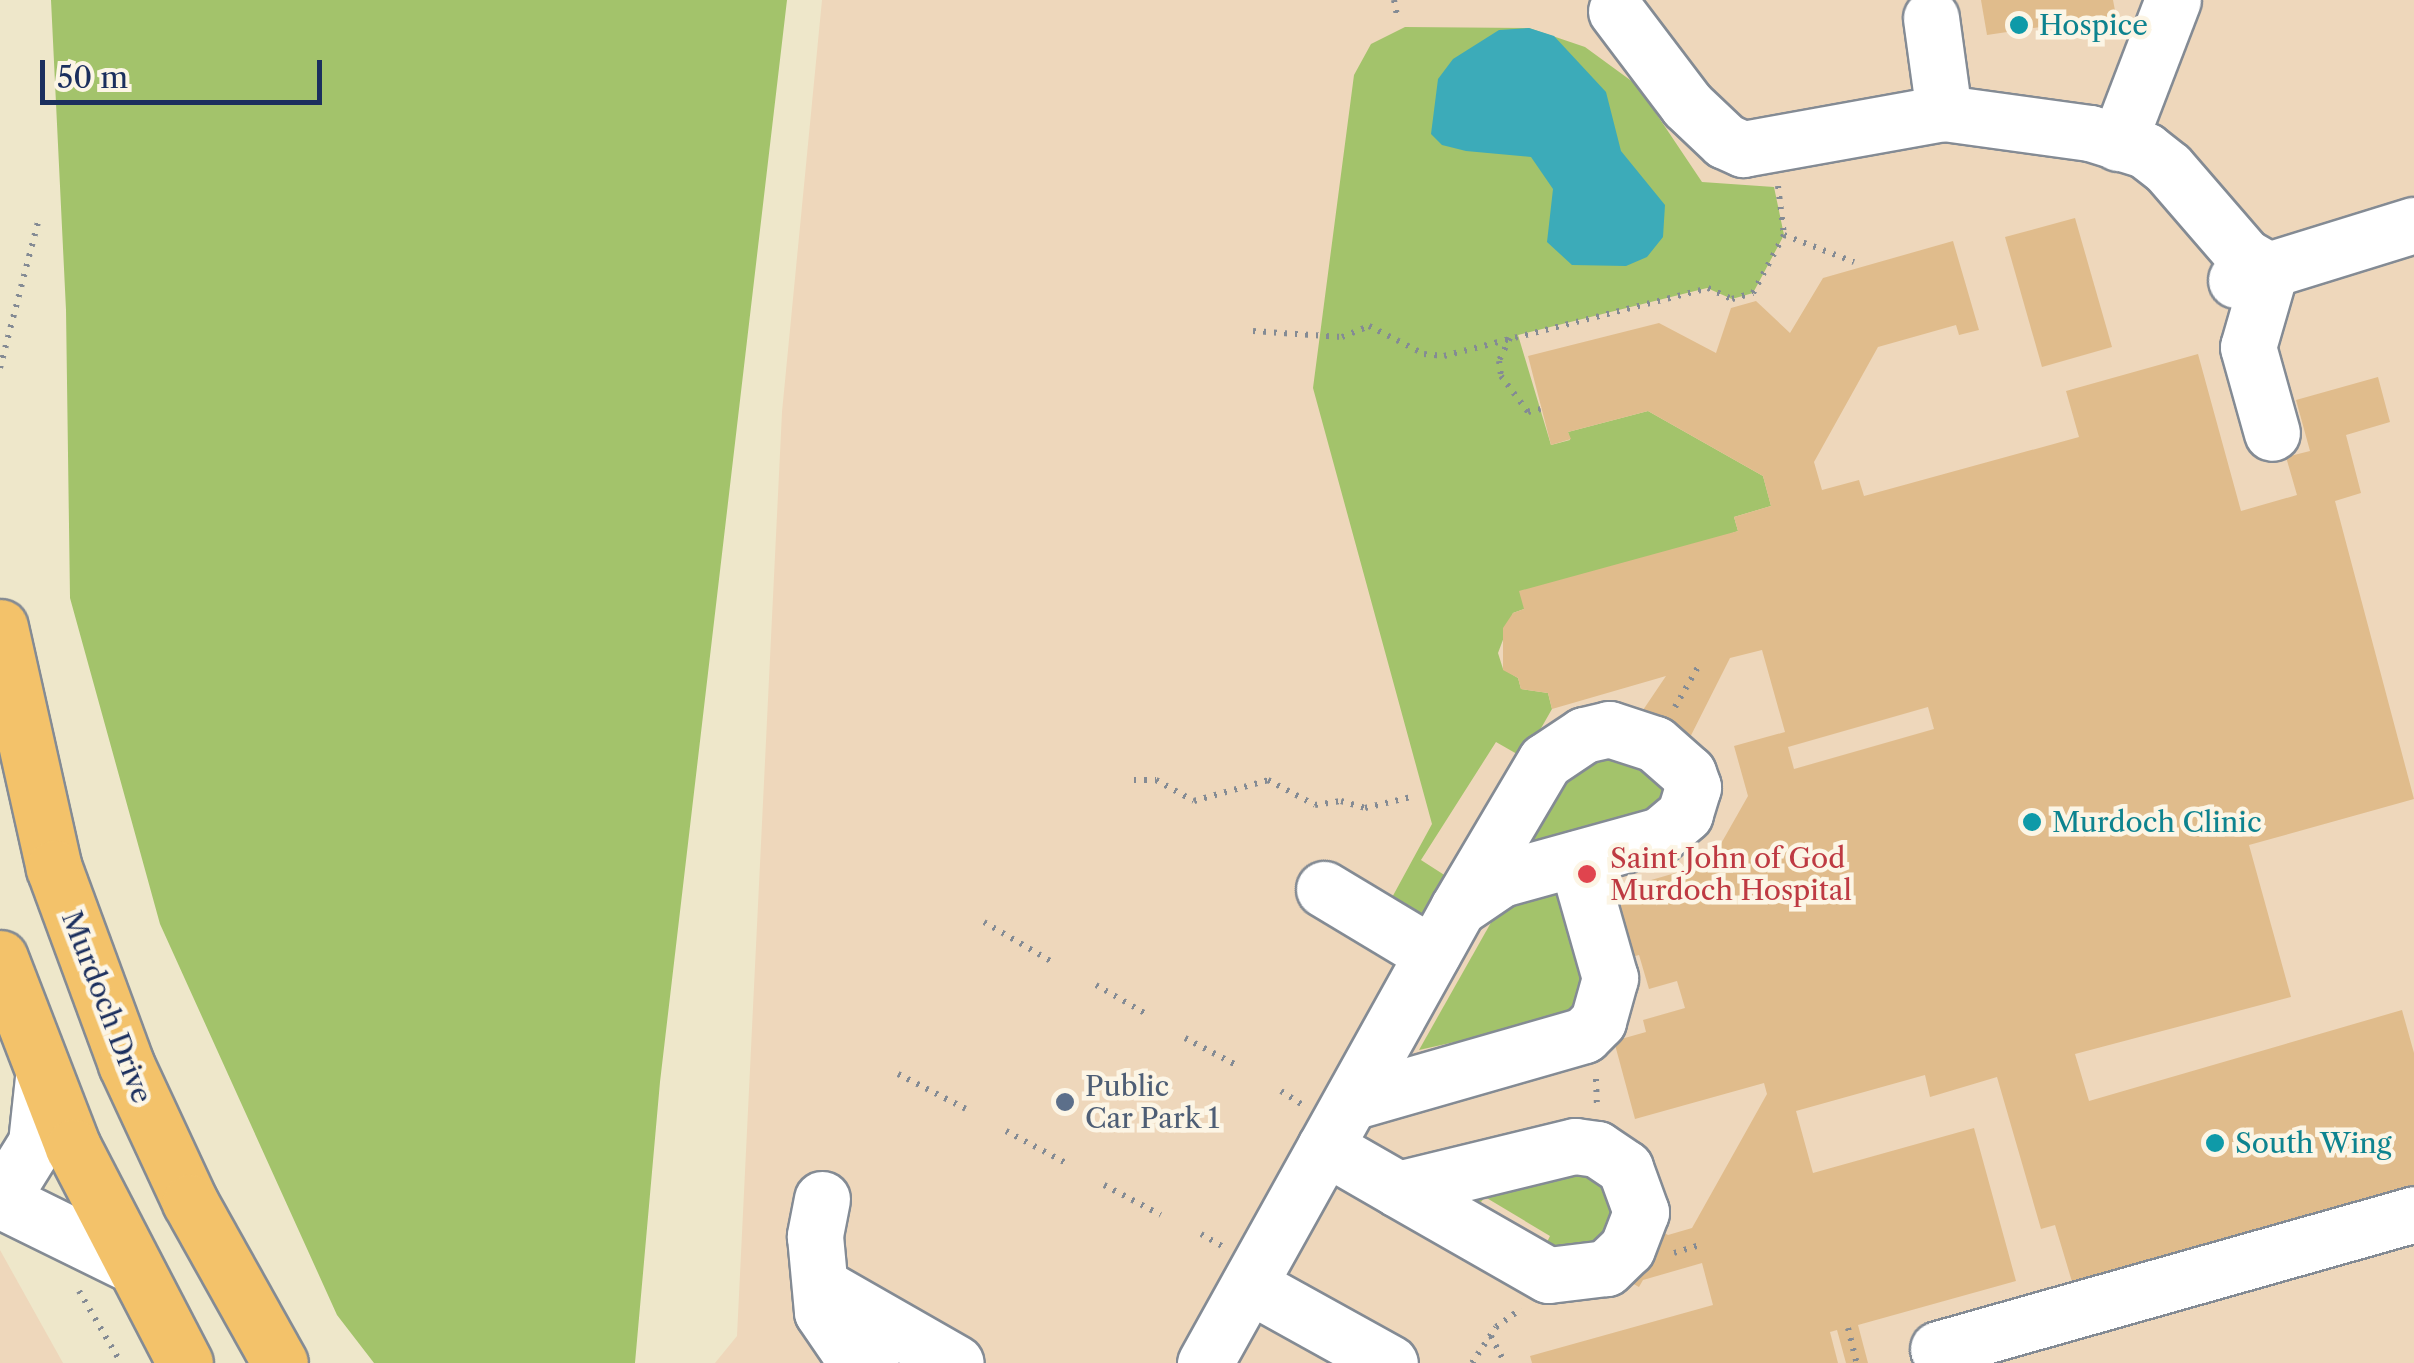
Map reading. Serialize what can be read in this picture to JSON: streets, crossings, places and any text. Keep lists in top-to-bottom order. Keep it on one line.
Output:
{"streets":{"main road":["Murdoch Drive"]},"places":["Hospice","Murdoch Clinic","Saint John of God Murdoch Hospital","Public Car Park 1","South Wing"],"scale_bar":"50 m"}
